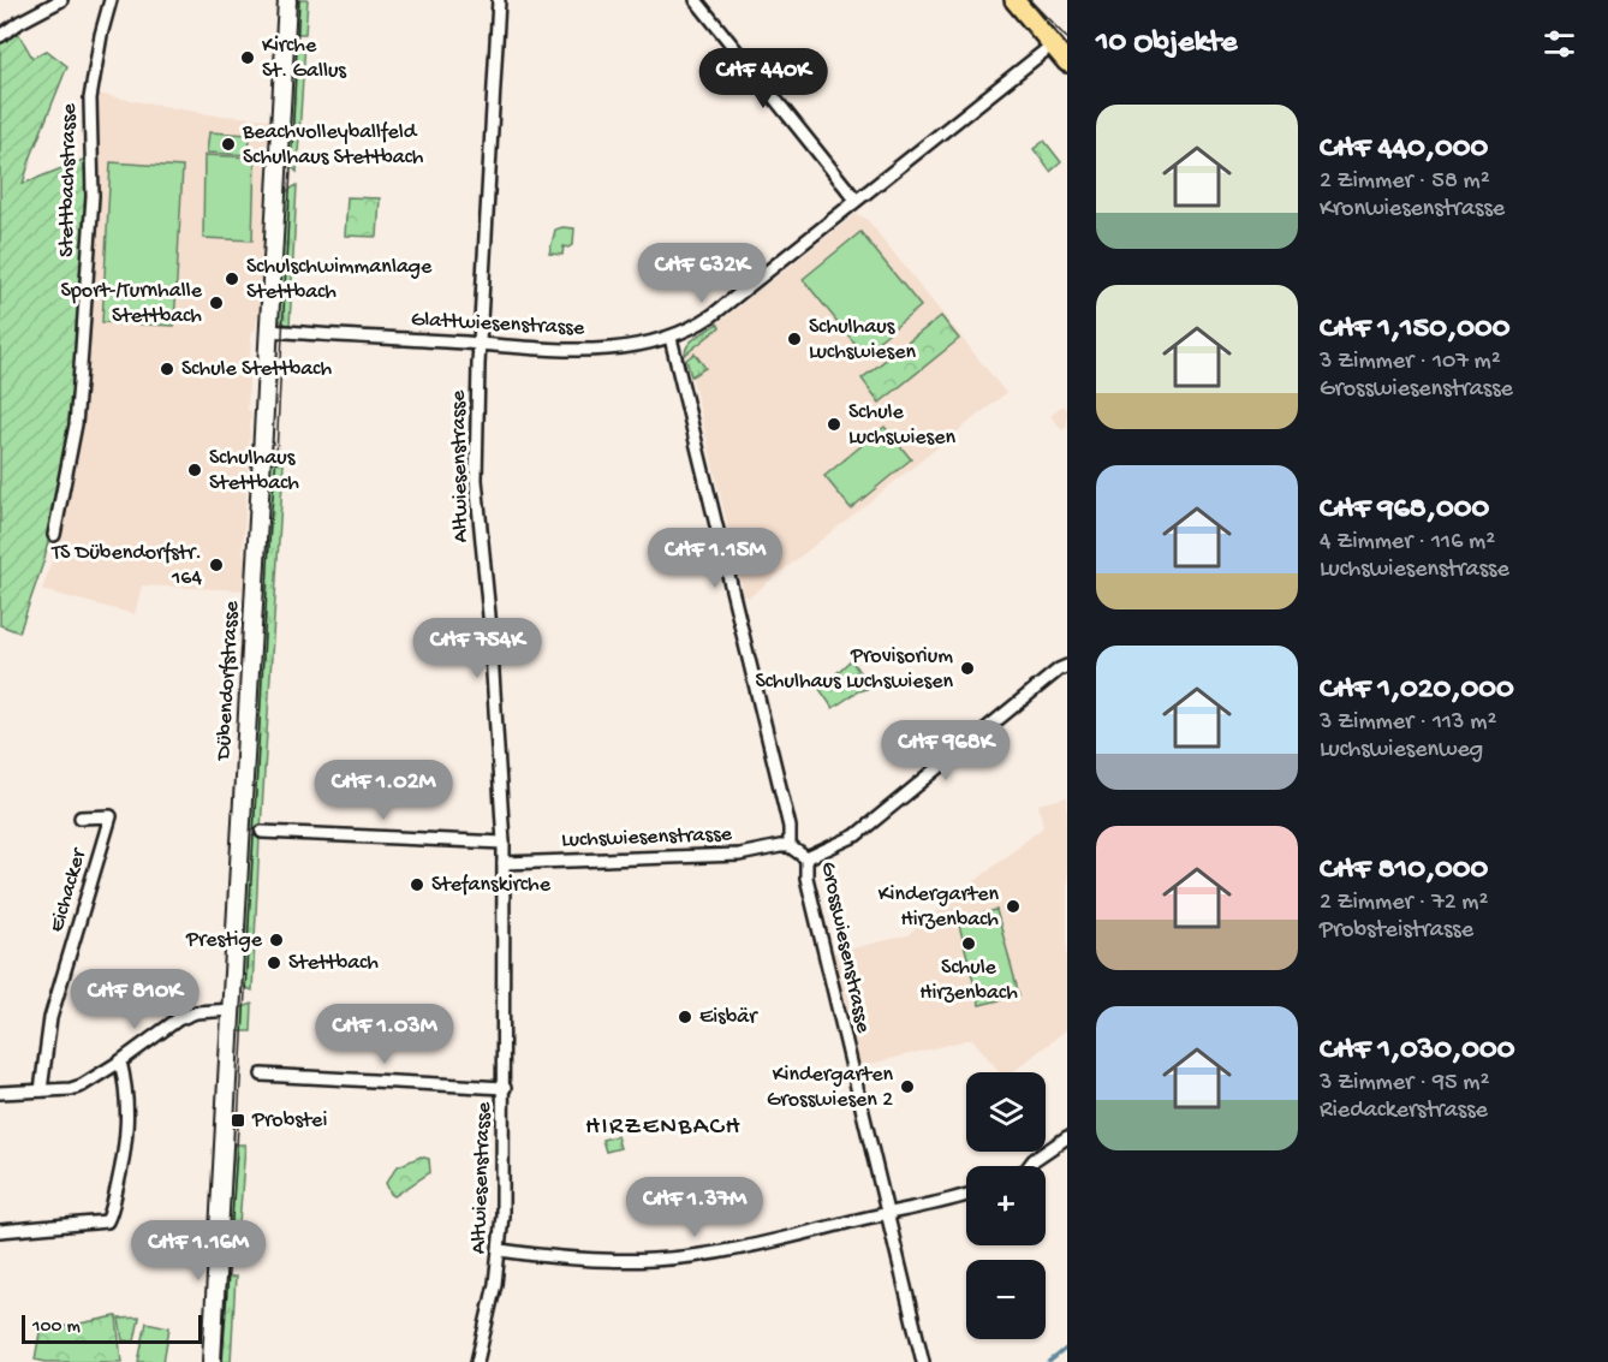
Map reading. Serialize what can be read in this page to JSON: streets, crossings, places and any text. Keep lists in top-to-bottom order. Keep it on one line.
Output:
{"streets":{"street":["Stettbachstrasse","Glattwiesenstrasse","Altwiesenstrasse","Dübendorfstrasse","Luchswiesenstrasse","Eichacker","Grosswiesenstrasse"]},"crossings":[["Glattwiesenstrasse","Altwiesenstrasse"],["Glattwiesenstrasse","Dübendorfstrasse"],["Altwiesenstrasse","Luchswiesenstrasse"],["Luchswiesenstrasse","Grosswiesenstrasse"]],"districts":["HIRZENBACH"],"places":{"other":["Kirche St. Gallus","Beachvolleyballfeld Schulhaus Stettbach","Schulschwimmanlage Stettbach","Sport-/Turnhalle Stettbach","Schulhaus Luchswiesen","Schule Stettbach","Schule Luchswiesen","Schulhaus Stettbach","TS Dübendorfstr. 164","Provisorium Schulhaus Luchswiesen","Stefanskirche","Kindergarten Hirzenbach","Prestige","Schule Hirzenbach","Stettbach","Eisbär","Kindergarten Grosswiesen 2"],"transit":["Probstei"]},"scale_bar":"100 m","page":{"heading":"10 Objekte","price":["CHF 440K","CHF 632K","CHF 1.15M","CHF 754K","CHF 968K","CHF 1.02M","CHF 810K","CHF 1.03M","CHF 1.37M","CHF 1.16M"],"list":[{"name":"CHF 440,000","note":"2 Zimmer · 58 m² · Kronwiesenstrasse"},{"name":"CHF 1,150,000","note":"3 Zimmer · 107 m² · Grosswiesenstrasse"},{"name":"CHF 968,000","note":"4 Zimmer · 116 m² · Luchswiesenstrasse"},{"name":"CHF 1,020,000","note":"3 Zimmer · 113 m² · Luchswiesenweg"},{"name":"CHF 810,000","note":"2 Zimmer · 72 m² · Probsteistrasse"},{"name":"CHF 1,030,000","note":"3 Zimmer · 95 m² · Riedackerstrasse"}],"map_buttons":["+","−"],"scale":"100 m"}}
